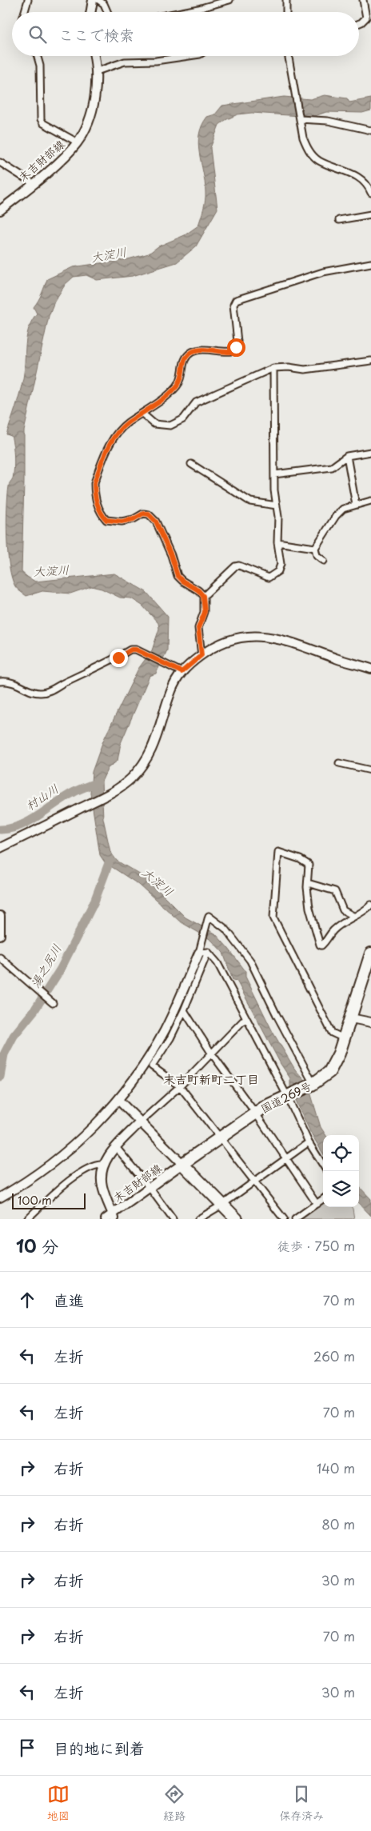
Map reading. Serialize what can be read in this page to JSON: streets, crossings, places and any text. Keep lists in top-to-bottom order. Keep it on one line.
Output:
{"streets":{"highway":["国道269号"],"street":["末吉財部線"]},"crossings":[["末吉財部線","国道269号"]],"districts":["末吉町新町二丁目"],"water":["大淀川","村山川","湯之尻川"],"scale_bar":"100 m","page":{"search":"ここで検索","scale":"100 m","heading":["10 分","徒歩 · 750 m"],"list":[["直進","70 m"],["左折","260 m"],["左折","70 m"],["右折","140 m"],["右折","80 m"],["右折","30 m"],["右折","70 m"],["左折","30 m"],"目的地に到着"],"nav":["地図","経路","保存済み"]}}
